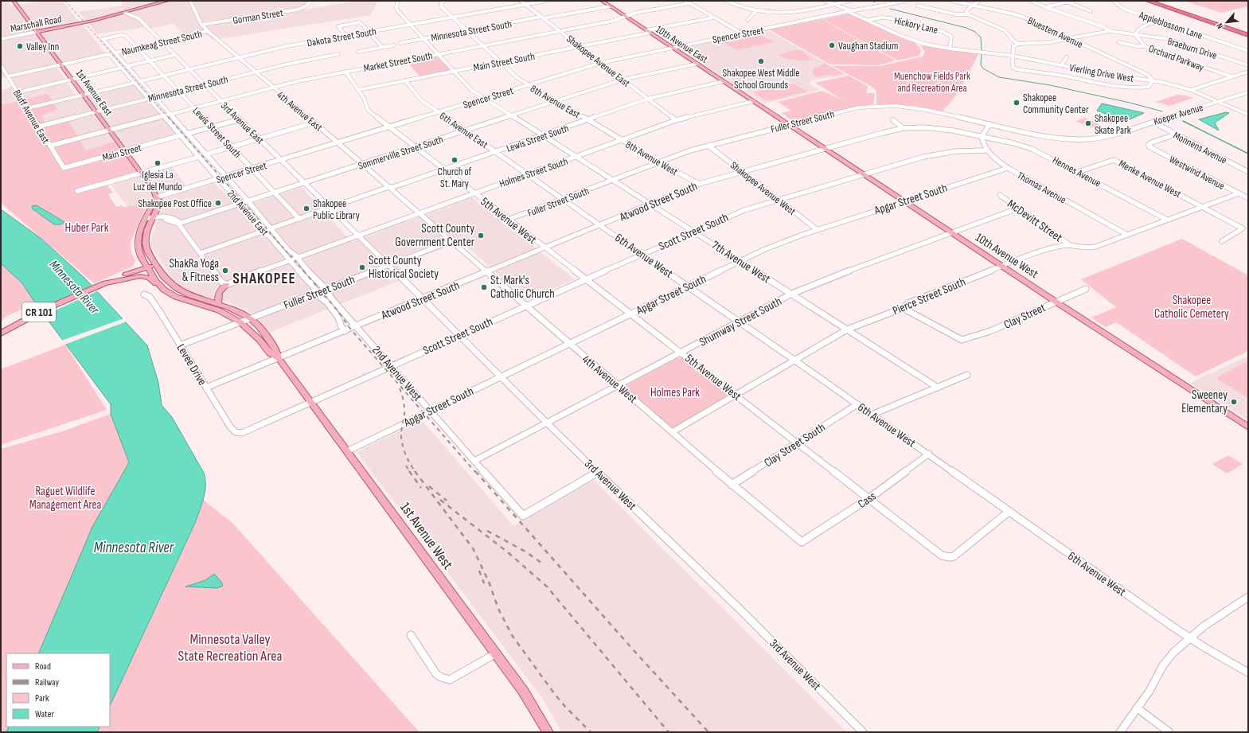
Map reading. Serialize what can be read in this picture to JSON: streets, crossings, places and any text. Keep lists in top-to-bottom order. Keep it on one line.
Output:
{"streets":{"main road":["Marschall Road","10th Avenue East","1st Avenue East","10th Avenue West","CR 101","1st Avenue West"],"street":["Gorman Street","Hickory Lane","Appleblossom Lane","Minnesota Street South","Bluestem Avenue","Spencer Street","Dakota Street South","Naumkeag Street South","Braeburn Drive","Orchard Parkway","Shakopee Avenue East","Market Street South","Main Street South","Vierling Drive West","8th Avenue East","4th Avenue East","Koeper Avenue","Bluff Avenue East","Fuller Street South","3rd Avenue East","6th Avenue East","Lewis Street South","Monnens Avenue","Main Street","Sommerville Street South","8th Avenue West","Hennes Avenue","Holmes Street South","Westwind Avenue","Menke Avenue West","Thomas Avenue","Shakopee Avenue West","Apgar Street South","Atwood Street South","2nd Avenue East","5th Avenue West","McDevitt Street","Scott Street South","6th Avenue West","7th Avenue West","Pierce Street South","Clay Street","Shumway Street South","Levee Drive","2nd Avenue West","4th Avenue West","Clay Street South","3rd Avenue West","Cass"]},"crossings":[["Gorman Street","4th Avenue East"],["Marschall Road","1st Avenue East"],["Marschall Road","3rd Avenue East"],["Hickory Lane","Vierling Drive West"],["Appleblossom Lane","Orchard Parkway"],["Minnesota Street South","10th Avenue East"],["Minnesota Street South","Shakopee Avenue East"],["Minnesota Street South","1st Avenue East"],["Minnesota Street South","8th Avenue East"],["Minnesota Street South","4th Avenue East"],["Minnesota Street South","Bluff Avenue East"],["Minnesota Street South","3rd Avenue East"],["Minnesota Street South","Lewis Street South"],["Minnesota Street South","2nd Avenue East"],["Minnesota Street South","7th Avenue West"],["Bluestem Avenue","Vierling Drive West"],["Spencer Street","10th Avenue East"],["Spencer Street","Shakopee Avenue East"],["Spencer Street","Vierling Drive West"],["Spencer Street","1st Avenue East"],["Spencer Street","8th Avenue East"],["Spencer Street","4th Avenue East"],["Spencer Street","3rd Avenue East"],["Spencer Street","6th Avenue East"],["Spencer Street","Lewis Street South"],["Spencer Street","2nd Avenue East"],["Spencer Street","5th Avenue West"],["Spencer Street","7th Avenue West"],["Dakota Street South","Shakopee Avenue East"],["Dakota Street South","8th Avenue East"],["Dakota Street South","4th Avenue East"],["Dakota Street South","3rd Avenue East"],["Dakota Street South","Lewis Street South"],["Dakota Street South","2nd Avenue East"],["Dakota Street South","7th Avenue West"],["Naumkeag Street South","1st Avenue East"],["Naumkeag Street South","4th Avenue East"],["Naumkeag Street South","Bluff Avenue East"],["Naumkeag Street South","3rd Avenue East"],["Naumkeag Street South","Lewis Street South"],["Naumkeag Street South","2nd Avenue East"],["10th Avenue East","Market Street South"],["10th Avenue East","Main Street South"],["10th Avenue East","Lewis Street South"],["10th Avenue East","Sommerville Street South"],["10th Avenue East","Holmes Street South"],["10th Avenue East","10th Avenue West"],["Braeburn Drive","Orchard Parkway"],["Shakopee Avenue East","Market Street South"],["Shakopee Avenue East","Main Street South"],["Shakopee Avenue East","Lewis Street South"],["Shakopee Avenue East","Sommerville Street South"],["Shakopee Avenue East","Holmes Street South"],["Market Street South","1st Avenue East"],["Market Street South","8th Avenue East"],["Market Street South","4th Avenue East"],["Market Street South","Bluff Avenue East"],["Market Street South","3rd Avenue East"],["Market Street South","Lewis Street South"],["Market Street South","2nd Avenue East"],["Market Street South","5th Avenue West"],["Market Street South","7th Avenue West"],["Main Street South","8th Avenue East"],["Main Street South","6th Avenue East"],["Main Street South","5th Avenue West"],["Main Street South","7th Avenue West"],["Vierling Drive West","Koeper Avenue"],["1st Avenue East","Main Street"],["8th Avenue East","Lewis Street South"],["8th Avenue East","Sommerville Street South"],["8th Avenue East","8th Avenue West"],["8th Avenue East","Holmes Street South"],["4th Avenue East","Lewis Street South"],["4th Avenue East","Sommerville Street South"],["4th Avenue East","Holmes Street South"],["4th Avenue East","4th Avenue West"],["Koeper Avenue","Fuller Street South"],["Koeper Avenue","Monnens Avenue"],["Bluff Avenue East","Main Street"],["Fuller Street South","8th Avenue West"],["Fuller Street South","Shakopee Avenue West"],["Fuller Street South","2nd Avenue East"],["Fuller Street South","5th Avenue West"],["Fuller Street South","6th Avenue West"],["Fuller Street South","10th Avenue West"],["Fuller Street South","7th Avenue West"],["Fuller Street South","Levee Drive"],["Fuller Street South","2nd Avenue West"],["Fuller Street South","4th Avenue West"],["Fuller Street South","3rd Avenue West"],["3rd Avenue East","Lewis Street South"],["3rd Avenue East","Sommerville Street South"],["3rd Avenue East","Holmes Street South"],["3rd Avenue East","3rd Avenue West"],["6th Avenue East","Lewis Street South"],["6th Avenue East","Sommerville Street South"],["6th Avenue East","Holmes Street South"],["6th Avenue East","6th Avenue West"],["Lewis Street South","Sommerville Street South"],["Lewis Street South","2nd Avenue East"],["Lewis Street South","5th Avenue West"],["Lewis Street South","7th Avenue West"],["Monnens Avenue","Westwind Avenue"],["Main Street","2nd Avenue East"],["Sommerville Street South","2nd Avenue East"],["Sommerville Street South","5th Avenue West"],["Sommerville Street South","7th Avenue West"],["8th Avenue West","Holmes Street South"],["8th Avenue West","Atwood Street South"],["Hennes Avenue","Menke Avenue West"],["Hennes Avenue","Atwood Street South"],["Hennes Avenue","Pierce Street South"],["Holmes Street South","2nd Avenue East"],["Holmes Street South","5th Avenue West"],["Holmes Street South","6th Avenue West"],["Holmes Street South","10th Avenue West"],["Holmes Street South","7th Avenue West"],["Holmes Street South","2nd Avenue West"],["Holmes Street South","4th Avenue West"],["Holmes Street South","3rd Avenue West"],["Westwind Avenue","Pierce Street South"],["Menke Avenue West","Pierce Street South"],["Thomas Avenue","Apgar Street South"],["Thomas Avenue","Scott Street South"],["Thomas Avenue","Pierce Street South"],["Shakopee Avenue West","Apgar Street South"],["Shakopee Avenue West","Atwood Street South"],["Shakopee Avenue West","Scott Street South"],["Apgar Street South","5th Avenue West"],["Apgar Street South","6th Avenue West"],["Apgar Street South","10th Avenue West"],["Apgar Street South","7th Avenue West"],["Apgar Street South","2nd Avenue West"],["Apgar Street South","4th Avenue West"],["Apgar Street South","3rd Avenue West"],["Apgar Street South","1st Avenue West"],["Atwood Street South","2nd Avenue East"],["Atwood Street South","5th Avenue West"],["Atwood Street South","6th Avenue West"],["Atwood Street South","10th Avenue West"],["Atwood Street South","7th Avenue West"],["Atwood Street South","Levee Drive"],["Atwood Street South","2nd Avenue West"],["Atwood Street South","4th Avenue West"],["Atwood Street South","3rd Avenue West"],["Atwood Street South","1st Avenue West"],["2nd Avenue East","2nd Avenue West"],["5th Avenue West","Scott Street South"],["5th Avenue West","6th Avenue West"],["5th Avenue West","Pierce Street South"],["5th Avenue West","Shumway Street South"],["5th Avenue West","Clay Street South"],["5th Avenue West","Cass"],["McDevitt Street","Pierce Street South"],["McDevitt Street","Shumway Street South"],["Scott Street South","6th Avenue West"],["Scott Street South","10th Avenue West"],["Scott Street South","7th Avenue West"],["Scott Street South","Levee Drive"],["Scott Street South","2nd Avenue West"],["Scott Street South","4th Avenue West"],["Scott Street South","3rd Avenue West"],["Scott Street South","1st Avenue West"],["6th Avenue West","Pierce Street South"],["6th Avenue West","Shumway Street South"],["6th Avenue West","Clay Street South"],["6th Avenue West","Cass"],["10th Avenue West","Pierce Street South"],["10th Avenue West","Clay Street"],["10th Avenue West","Shumway Street South"],["7th Avenue West","Pierce Street South"],["7th Avenue West","Shumway Street South"],["Pierce Street South","Clay Street"],["Pierce Street South","4th Avenue West"],["Shumway Street South","2nd Avenue West"],["Shumway Street South","4th Avenue West"],["Shumway Street South","3rd Avenue West"],["2nd Avenue West","3rd Avenue West"],["4th Avenue West","Clay Street South"],["4th Avenue West","Cass"]],"districts":["SHAKOPEE"],"water":["Minnesota River"],"parks":["Muenchow Fields Park and Recreation Area","Huber Park","Shakopee Catholic Cemetery","Holmes Park","Raguet Wildlife Management Area","Minnesota Valley State Recreation Area"],"places":["Vaughan Stadium","Valley Inn","Shakopee West Middle School Grounds","Shakopee Community Center","Shakopee Skate Park","Church of St. Mary","Iglesia La Luz del Mundo","Shakopee Post Office","Shakopee Public Library","Scott County Government Center","Scott County Historical Society","ShakRa Yoga & Fitness","St. Mark's Catholic Church","Sweeney Elementary"],"legend":["Road","Railway","Park","Water"],"north":"bottom left"}
